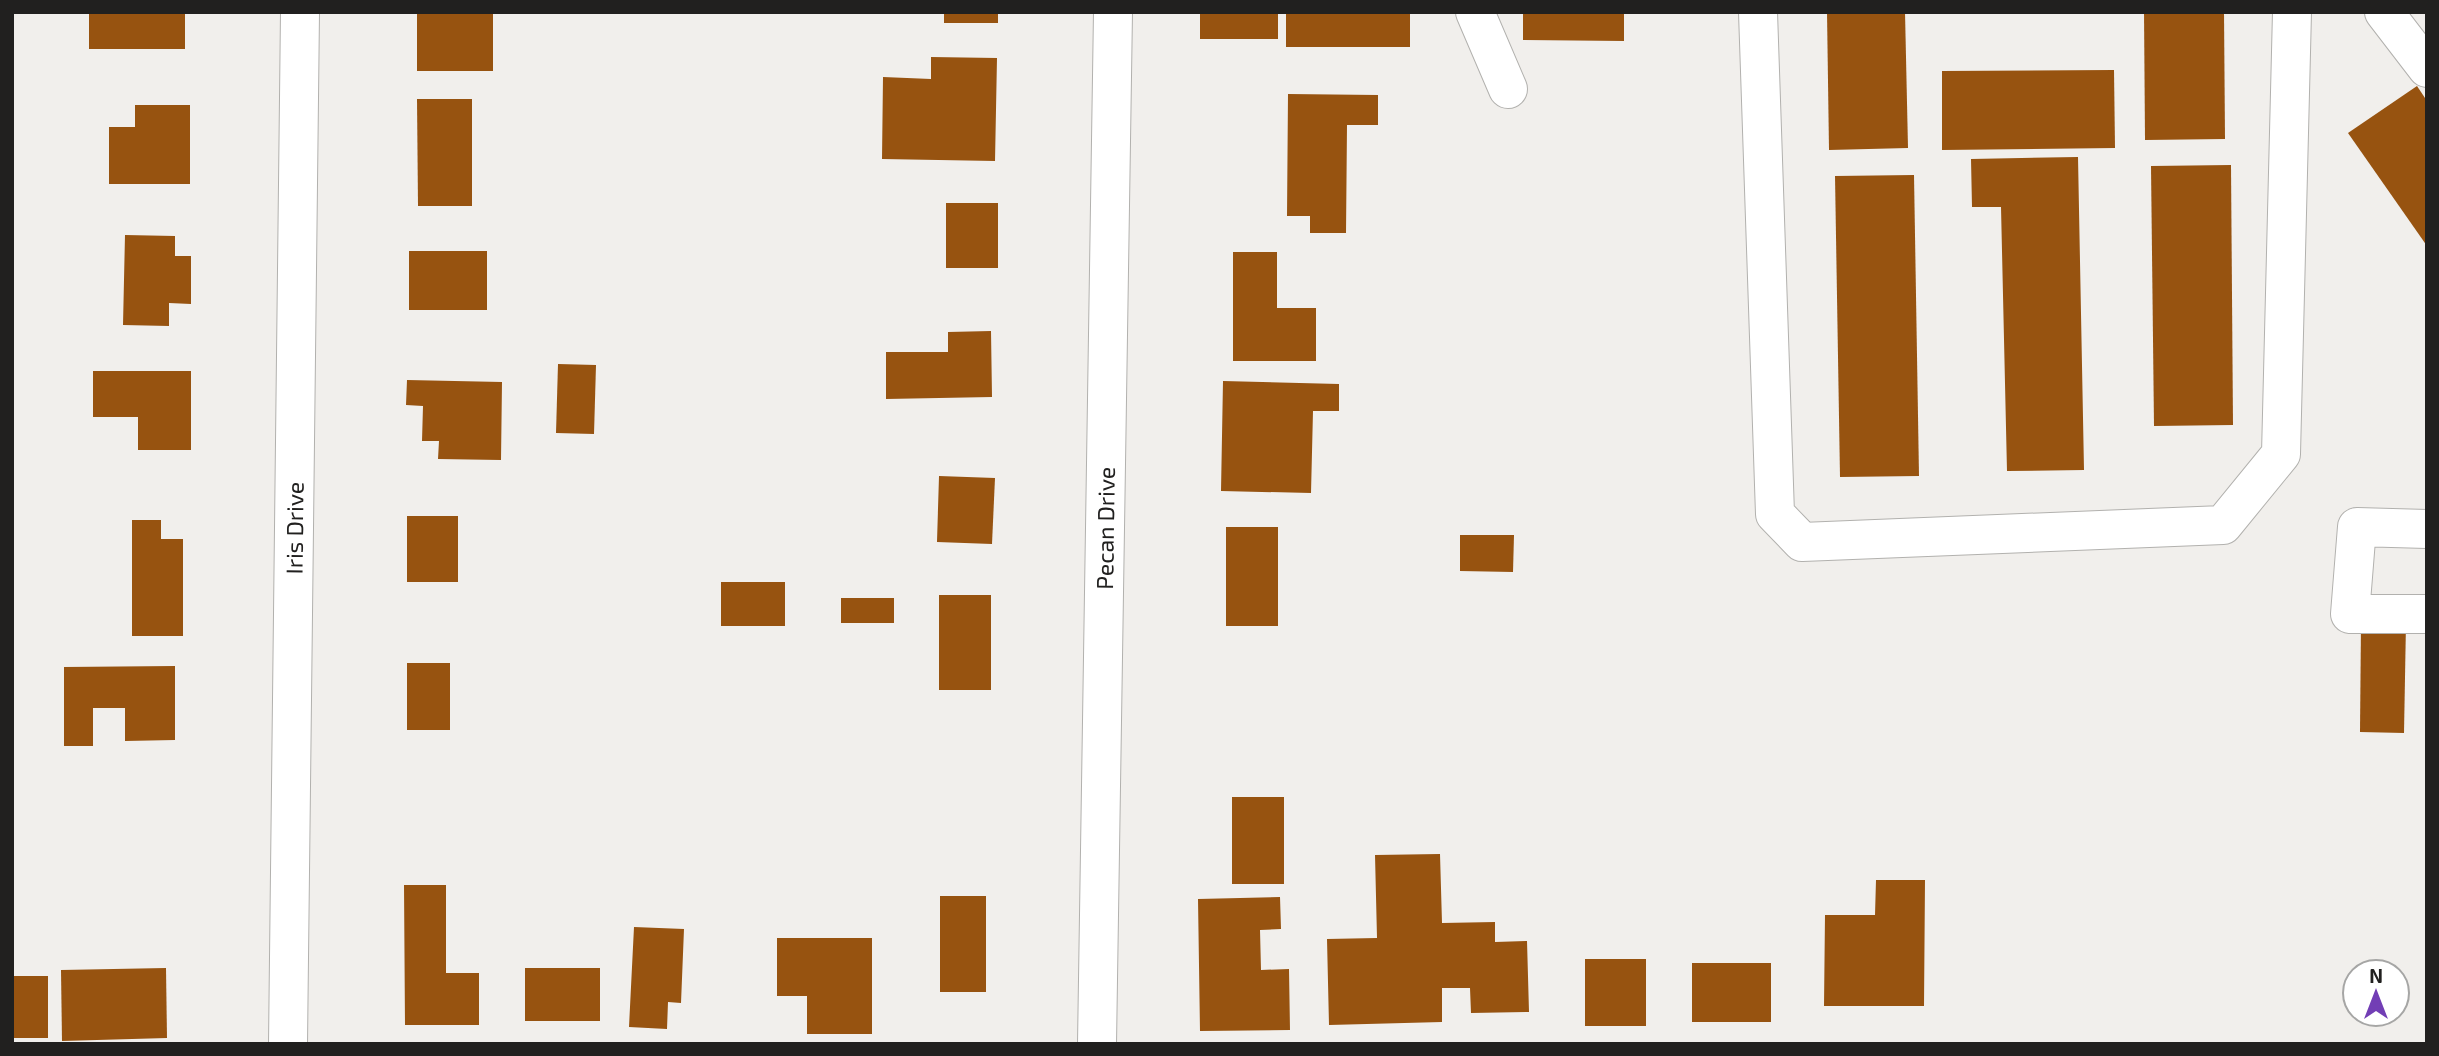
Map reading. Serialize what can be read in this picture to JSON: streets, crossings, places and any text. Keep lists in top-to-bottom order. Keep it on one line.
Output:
{"streets":{"street":["Iris Drive","Pecan Drive"]},"north":"top"}
